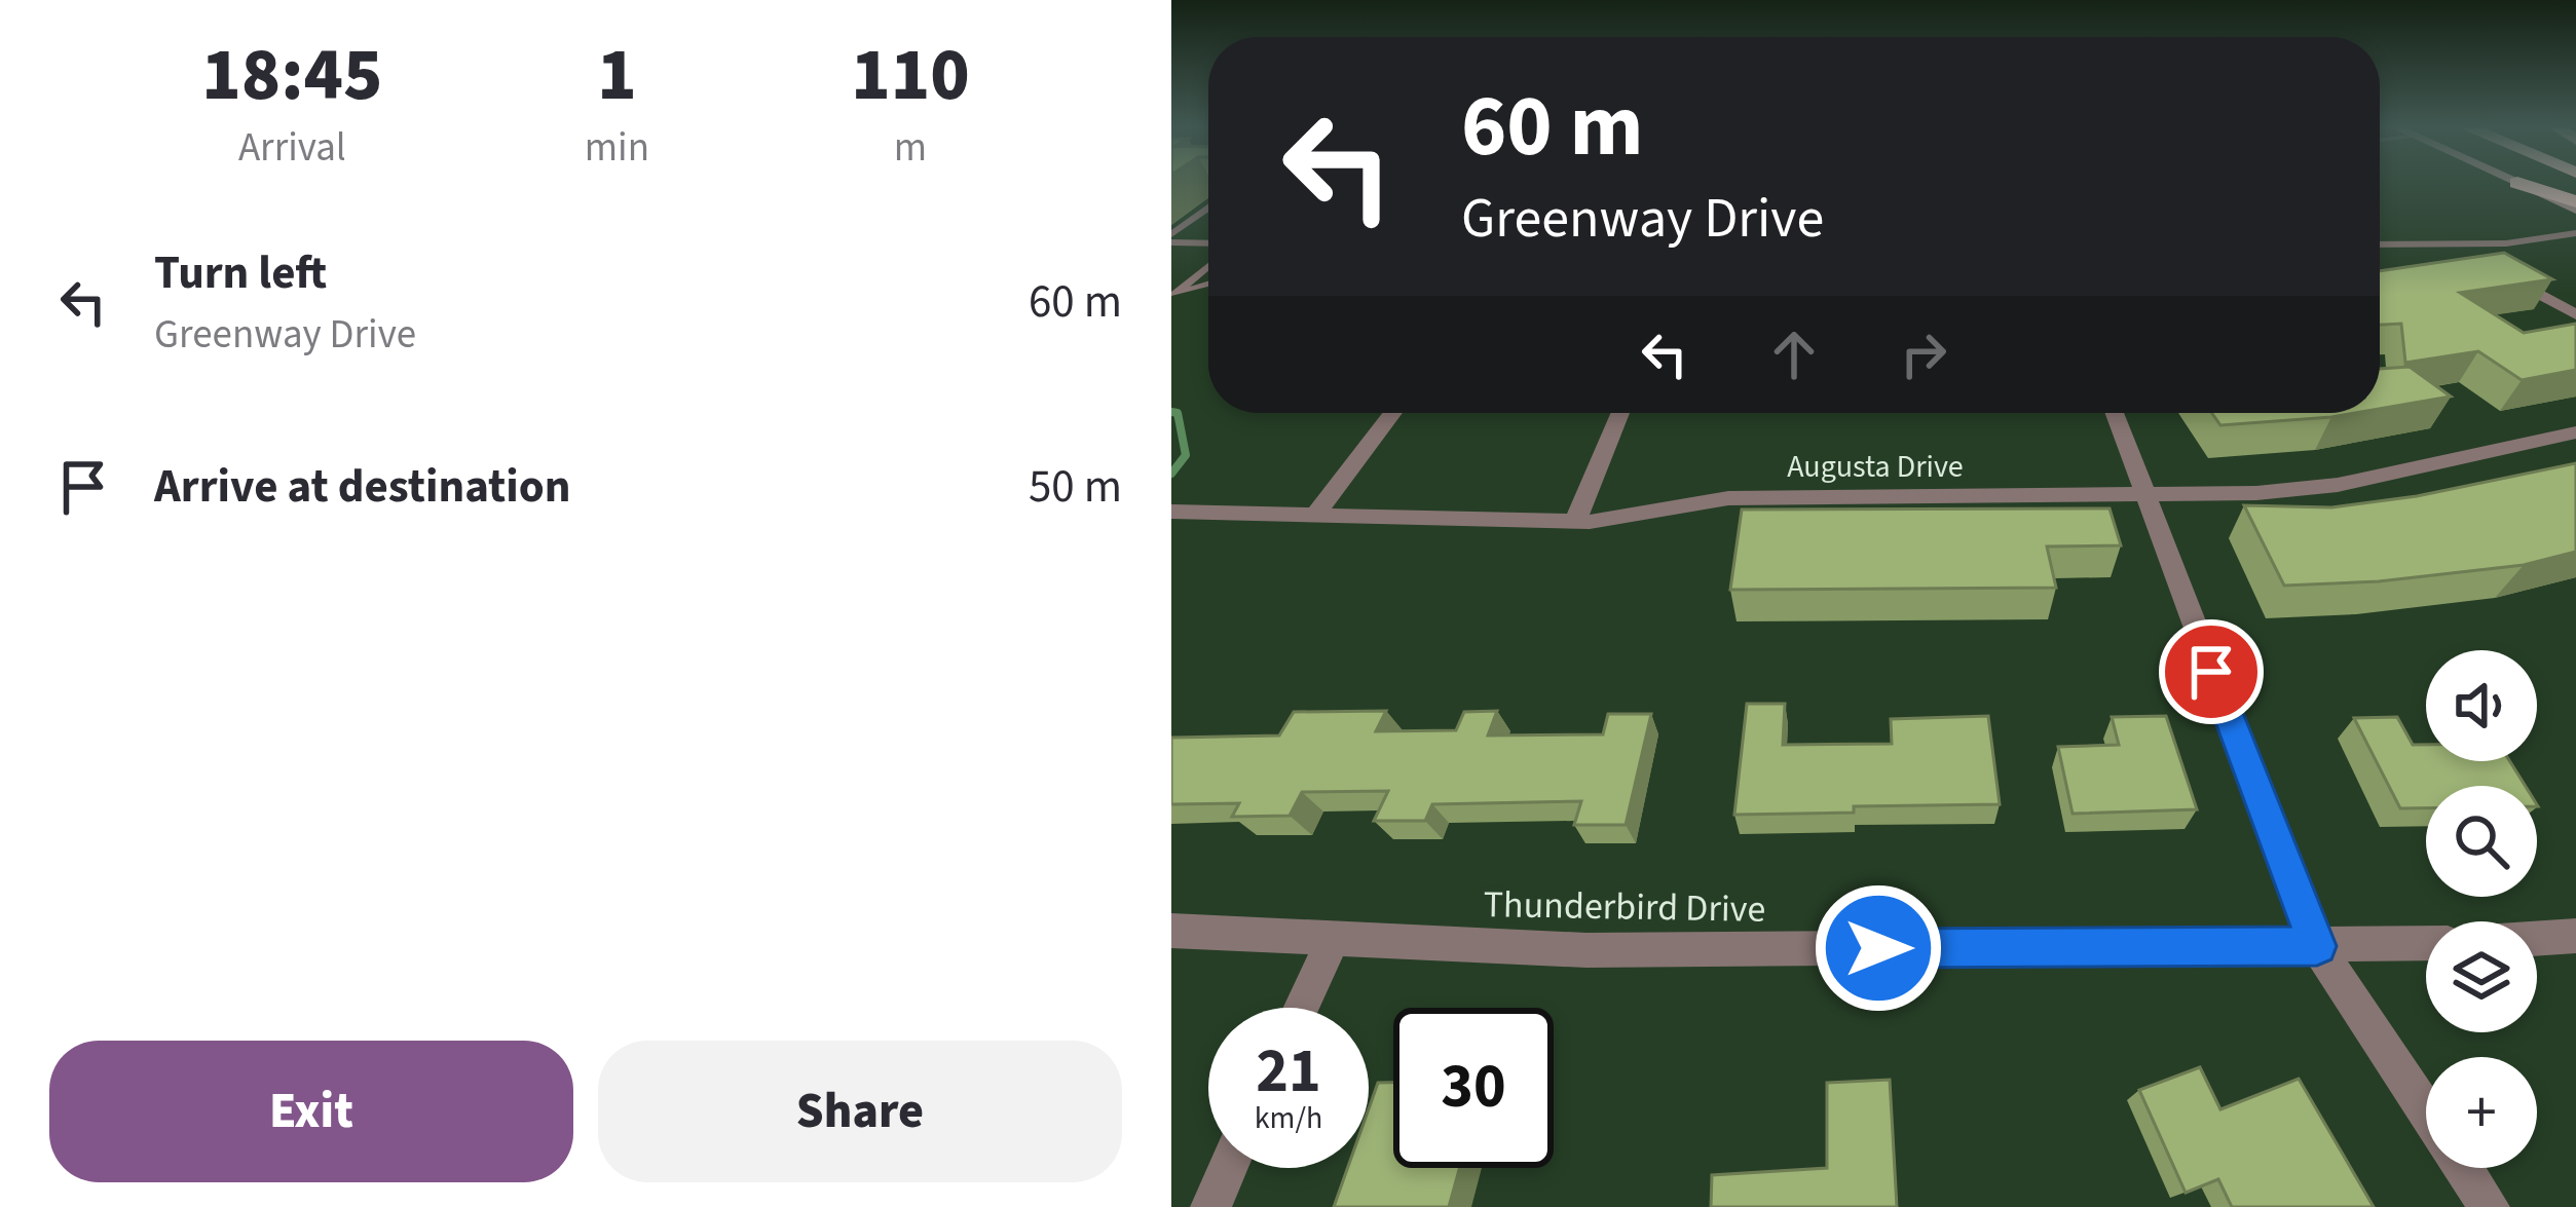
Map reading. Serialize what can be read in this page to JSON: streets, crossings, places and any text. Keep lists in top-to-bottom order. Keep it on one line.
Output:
{"streets":{"street":["Augusta Drive","Thunderbird Drive"]},"page":{"eta":["18:45","Arrival","1","min","110","m"],"turn":["60 m","Greenway Drive"],"list":[{"name":"Turn left","note":"Greenway Drive","value":"60 m"},{"name":"Arrive at destination","value":"50 m"}],"map_buttons":"+","speed":"21 km/h","limit":"30","buttons":["Exit","Share"]}}
